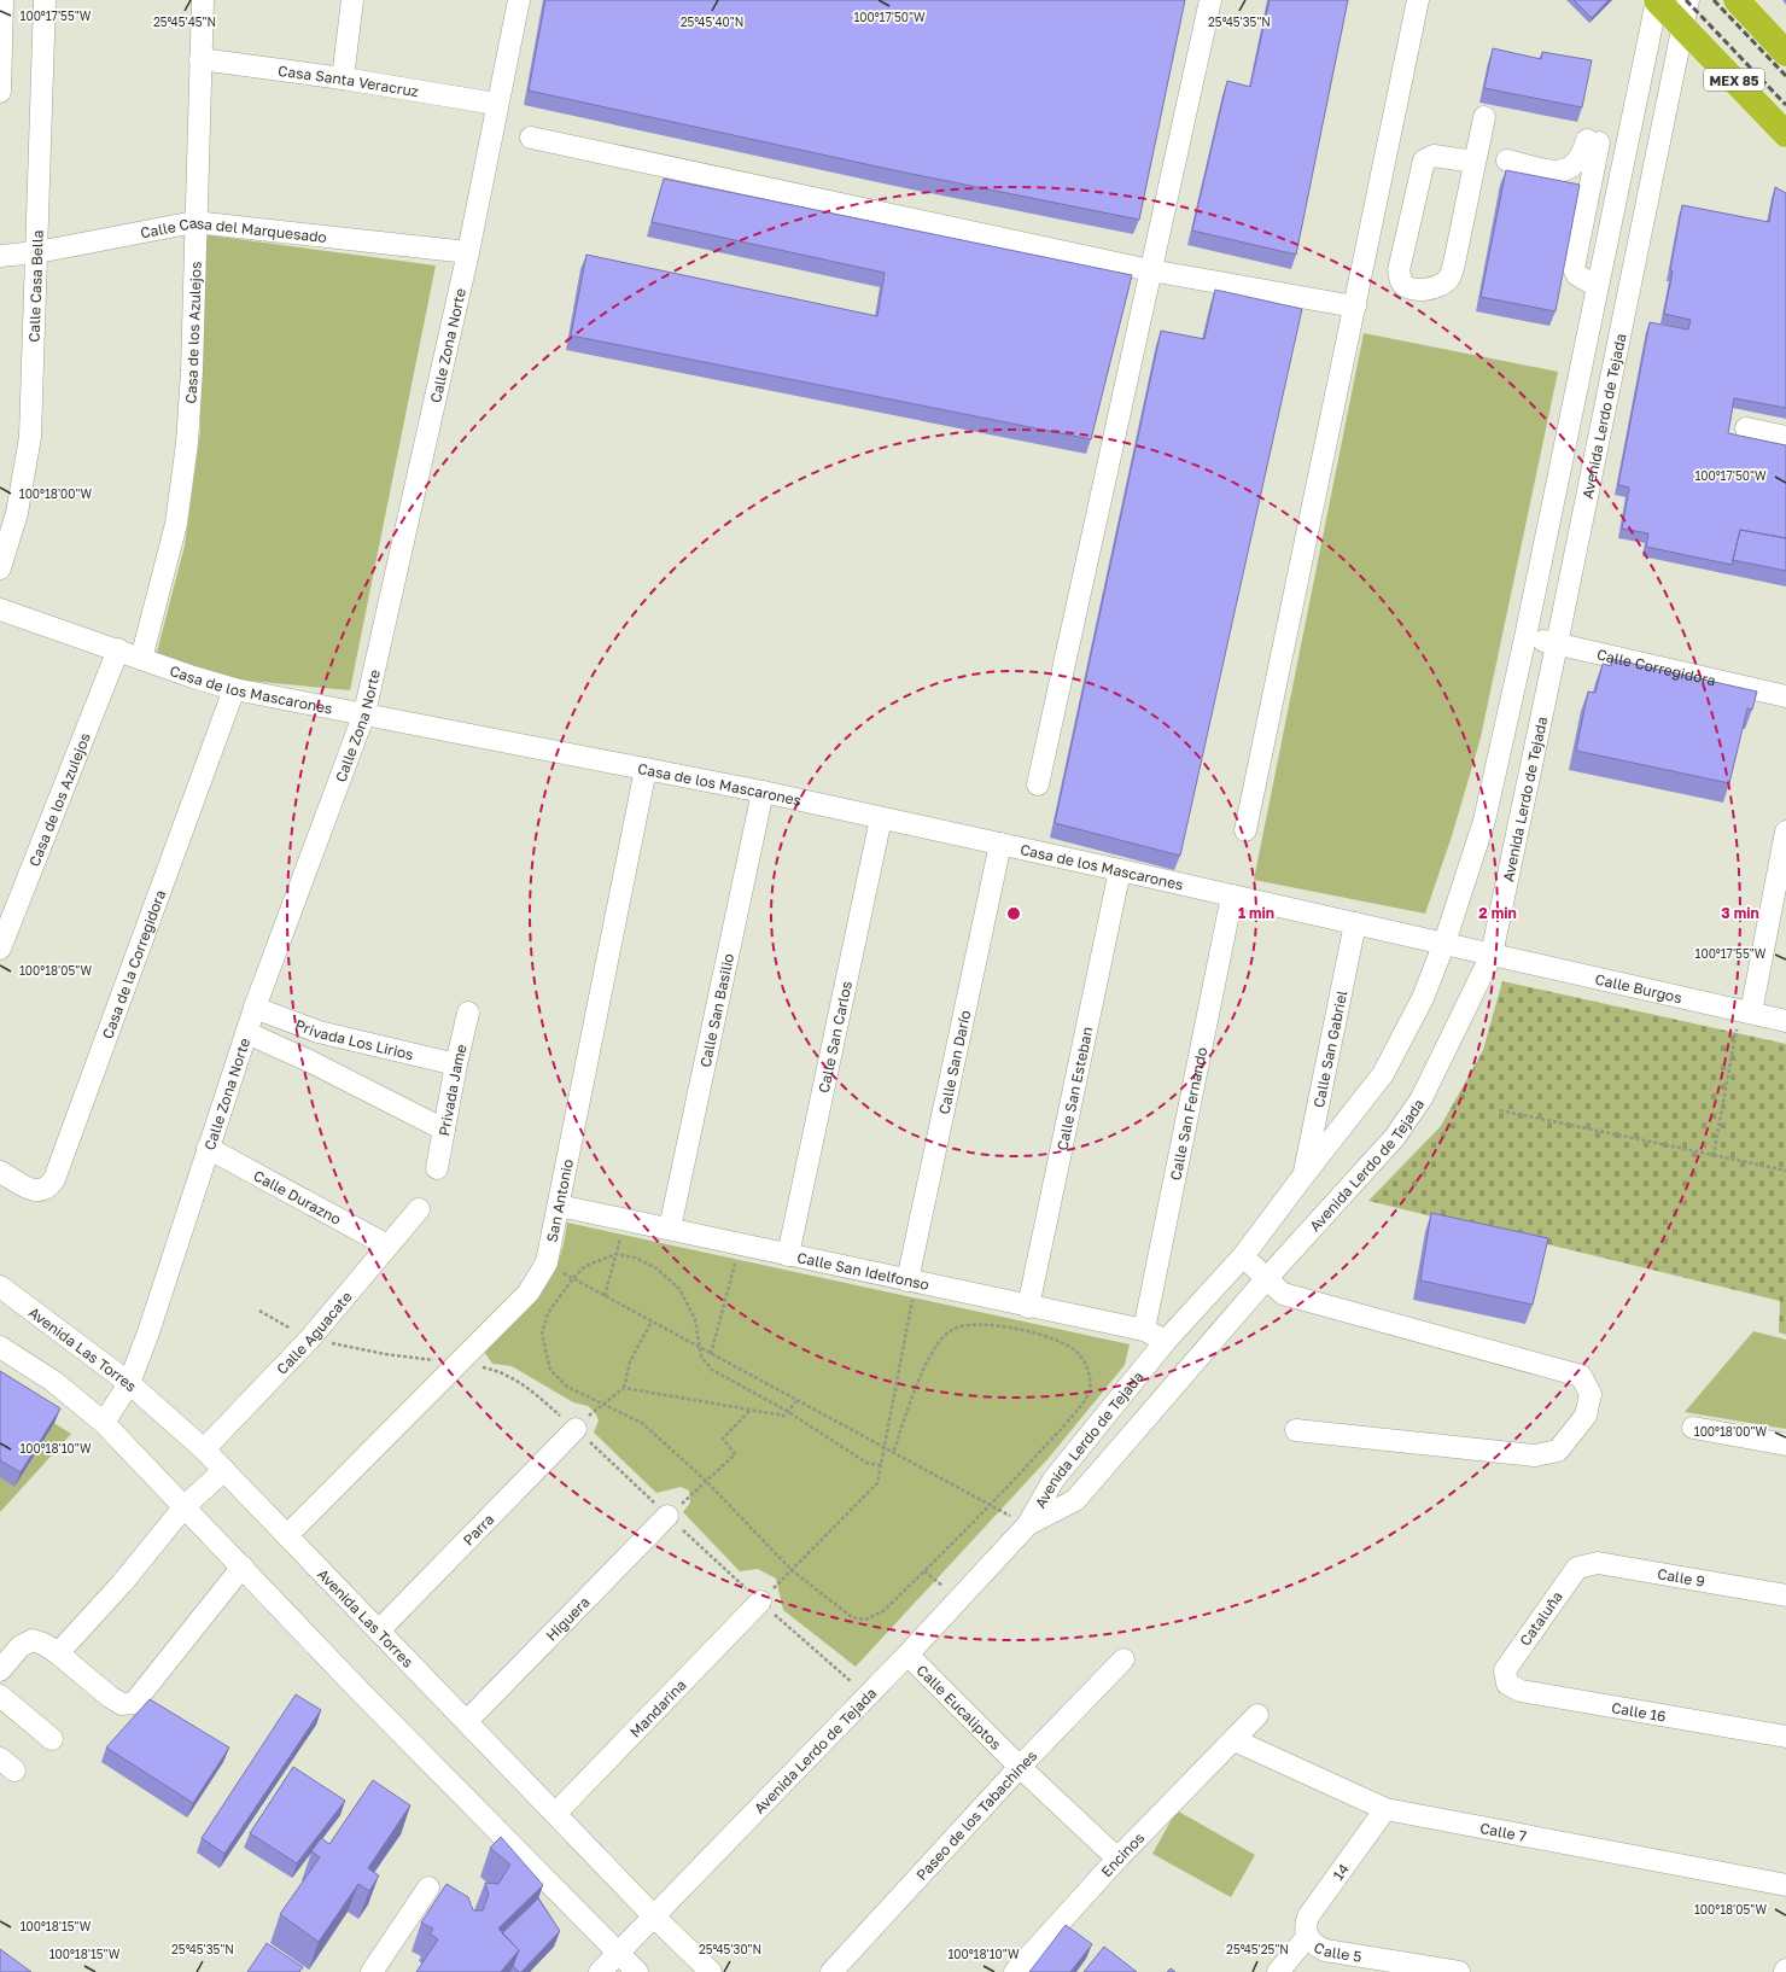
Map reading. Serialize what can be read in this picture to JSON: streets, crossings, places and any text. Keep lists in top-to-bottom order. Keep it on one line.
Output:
{"streets":{"highway":["MEX 85"],"street":["Casa Santa Veracruz","Calle Casa del Marquesado","Calle Casa Bella","Casa de los Azulejos","Calle Zona Norte","Avenida Lerdo de Tejada","Calle Corregidora","Casa de los Mascarones","Casa de la Corregidora","Calle Burgos","Calle San Basilio","Calle San Carlos","Privada Los Lirios","Calle San Gabriel","Calle San Darío","Calle San Esteban","Privada Jame","Calle San Fernando","Calle Durazno","San Antonio","Calle San Idelfonso","Calle Aguacate","Avenida Las Torres","Parra","Calle 9","Higuera","Cataluña","Mandarina","Calle Eucaliptos","Calle 16","Paseo de los Tabachines","Calle 7","Encinos","14","Calle 5"]},"crossings":[["MEX 85","Avenida Lerdo de Tejada"],["Casa Santa Veracruz","Casa de los Azulejos"],["Casa Santa Veracruz","Calle Zona Norte"],["Calle Casa del Marquesado","Calle Casa Bella"],["Calle Casa del Marquesado","Casa de los Azulejos"],["Calle Casa del Marquesado","Calle Zona Norte"],["Casa de los Azulejos","Casa de los Mascarones"],["Calle Zona Norte","Casa de los Mascarones"],["Calle Zona Norte","Privada Los Lirios"],["Calle Zona Norte","Calle Durazno"],["Calle Zona Norte","Avenida Las Torres"],["Avenida Lerdo de Tejada","Calle Corregidora"],["Avenida Lerdo de Tejada","Casa de los Mascarones"],["Avenida Lerdo de Tejada","Calle Burgos"],["Avenida Lerdo de Tejada","Calle San Gabriel"],["Avenida Lerdo de Tejada","Calle San Idelfonso"],["Avenida Lerdo de Tejada","Avenida Las Torres"],["Avenida Lerdo de Tejada","Calle Eucaliptos"],["Casa de los Mascarones","Casa de la Corregidora"],["Casa de los Mascarones","Calle Burgos"],["Casa de los Mascarones","Calle San Basilio"],["Casa de los Mascarones","Calle San Carlos"],["Casa de los Mascarones","Calle San Gabriel"],["Casa de los Mascarones","Calle San Darío"],["Casa de los Mascarones","Calle San Esteban"],["Casa de los Mascarones","Calle San Fernando"],["Casa de los Mascarones","San Antonio"],["Calle San Basilio","Calle San Idelfonso"],["Calle San Carlos","Calle San Idelfonso"],["Privada Los Lirios","Privada Jame"],["Calle San Darío","Calle San Idelfonso"],["Calle San Esteban","Calle San Idelfonso"],["Calle San Fernando","Calle San Idelfonso"],["Calle Durazno","Calle Aguacate"],["San Antonio","Calle San Idelfonso"],["San Antonio","Avenida Las Torres"],["Calle Aguacate","Avenida Las Torres"],["Avenida Las Torres","Parra"],["Avenida Las Torres","Higuera"],["Avenida Las Torres","Mandarina"],["Calle 9","Cataluña"],["Cataluña","Calle 16"],["Calle Eucaliptos","Paseo de los Tabachines"],["Calle Eucaliptos","Encinos"],["Calle 7","Encinos"],["Calle 7","14"],["14","Calle 5"]],"coordinates":["100°17'55\"W","100°17'50\"W","25°45'45\"N","25°45'40\"N","25°45'35\"N","100°18'00\"W","100°18'05\"W","100°18'10\"W","100°18'15\"W","25°45'30\"N","25°45'25\"N"],"rings":["1 min","2 min","3 min"]}
